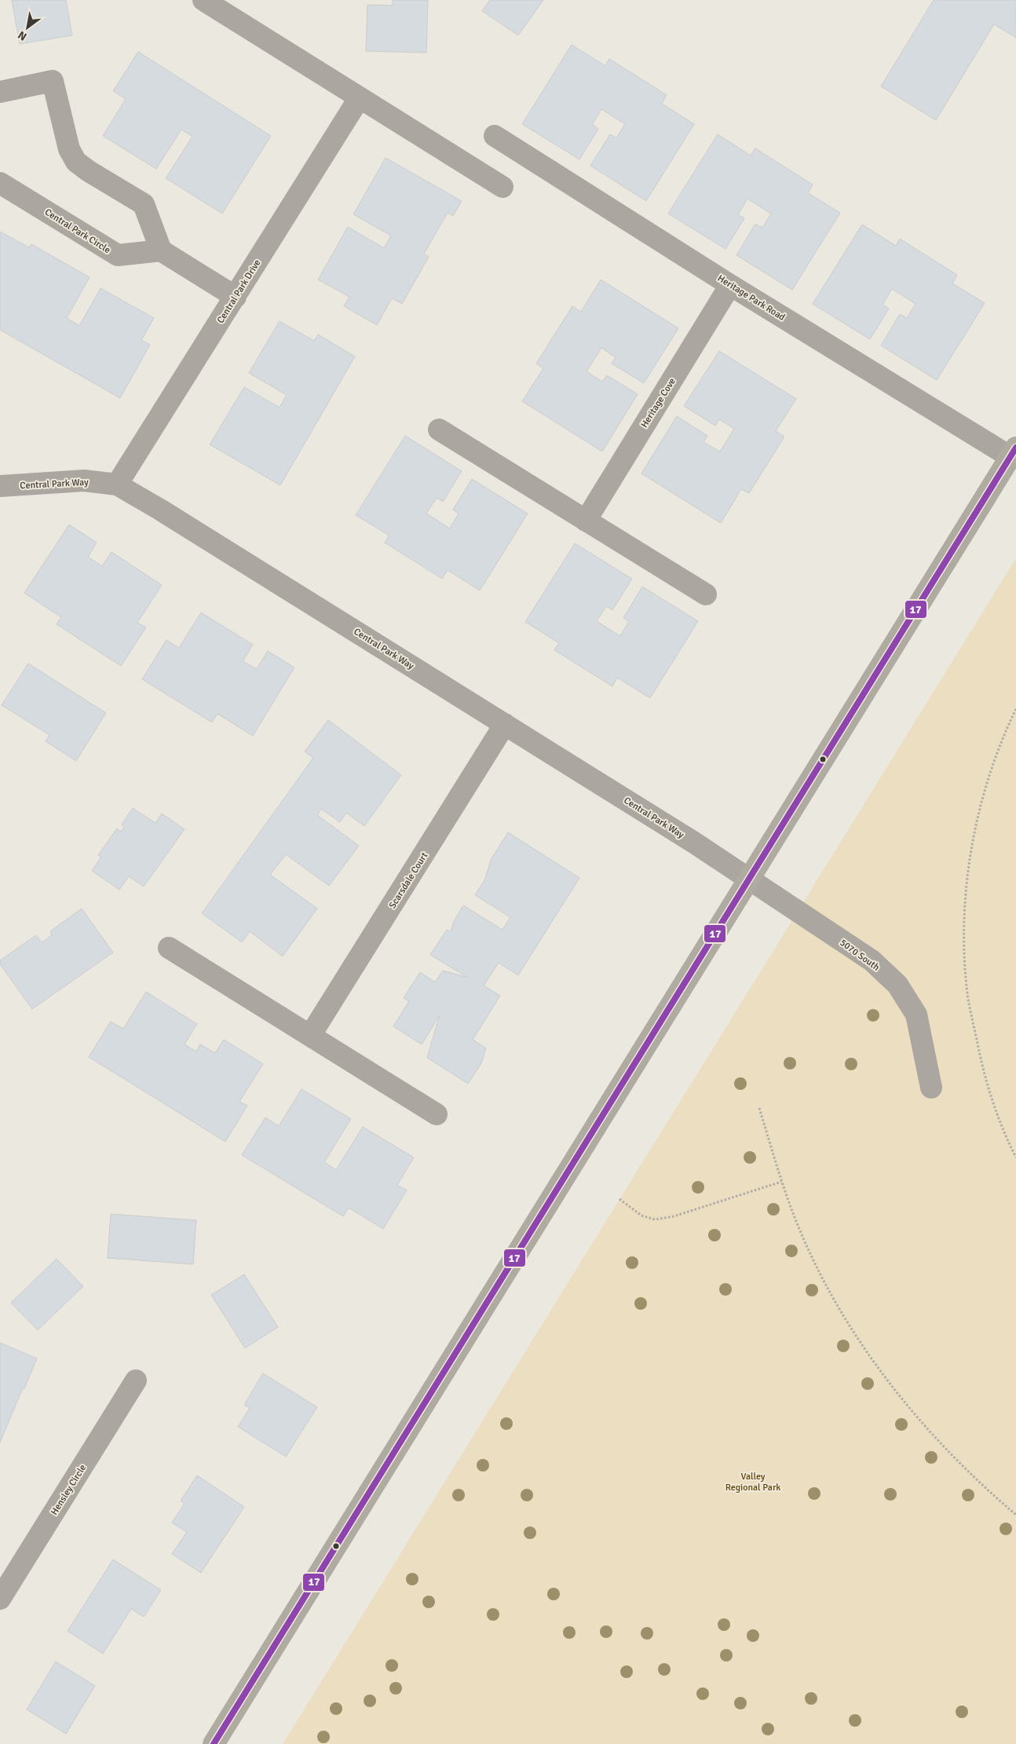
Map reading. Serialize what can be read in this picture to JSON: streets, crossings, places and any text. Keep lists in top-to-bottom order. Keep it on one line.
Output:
{"streets":{"street":["Central Park Circle","Central Park Drive","Heritage Park Road","Heritage Cove","Central Park Way","Scarsdale Court","5070 South","Hensley Circle"]},"crossings":[["Central Park Drive","Central Park Way"],["Heritage Park Road","Heritage Cove"],["Central Park Way","Scarsdale Court"],["Central Park Way","5070 South"]],"parks":["Valley Regional Park"],"lines":["transit line 17"],"north":"bottom left"}
